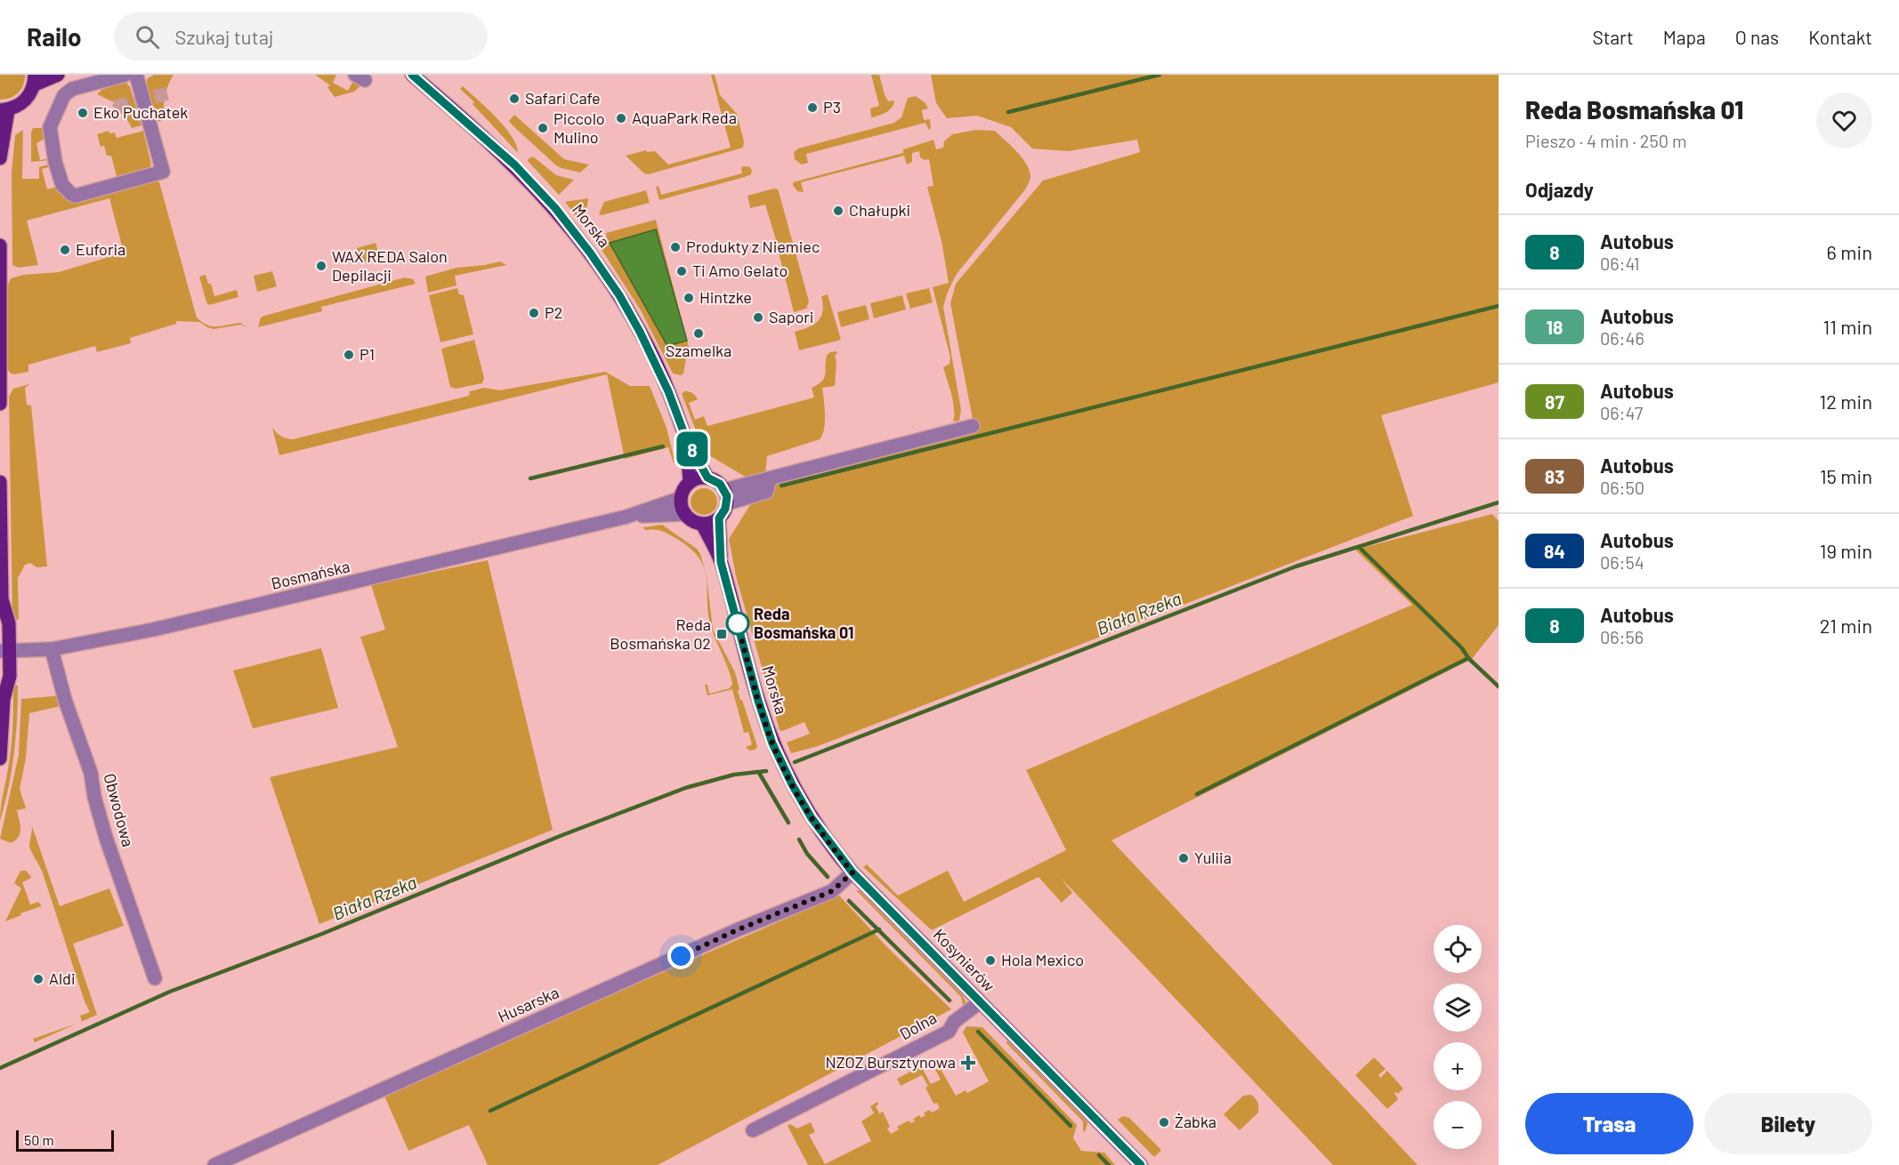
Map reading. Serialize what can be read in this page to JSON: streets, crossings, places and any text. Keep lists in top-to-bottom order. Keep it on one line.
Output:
{"streets":{"main road":["Morska","Kosynierów"],"street":["Bosmańska","Obwodowa","Husarska","Dolna"]},"crossings":[["Morska","Bosmańska"],["Morska","Kosynierów"],["Bosmańska","Obwodowa"],["Kosynierów","Husarska"],["Kosynierów","Dolna"]],"water":["Biała Rzeka"],"places":{"other":["Safari Cafe","P3","Eko Puchatek","AquaPark Reda","Piccolo Mulino","Chałupki","Produkty z Niemiec","Euforia","WAX REDA Salon Depilacji","Ti Amo Gelato","Hintzke","P2","Sapori","Szamelka","P1","Reda Bosmańska 01","Yuliia","Hola Mexico","Aldi","Żabka"],"transit":["Reda Bosmańska 02"],"health":["NZOZ Bursztynowa"]},"lines":["bus line 8"],"scale_bar":"50 m","page":{"header":"Railo","search":"Szukaj tutaj","nav":["Start","Mapa","O nas","Kontakt"],"on_map":"8","heading":[["Reda Bosmańska 01","Pieszo · 4 min · 250 m"],"Odjazdy"],"list":[{"mark":"8","name":"Autobus","note":"06:41","value":"6 min"},{"mark":"18","name":"Autobus","note":"06:46","value":"11 min"},{"mark":"87","name":"Autobus","note":"06:47","value":"12 min"},{"mark":"83","name":"Autobus","note":"06:50","value":"15 min"},{"mark":"84","name":"Autobus","note":"06:54","value":"19 min"},{"mark":"8","name":"Autobus","note":"06:56","value":"21 min"}],"map_buttons":["+","−"],"buttons":["Trasa","Bilety"],"scale":"50 m"}}
